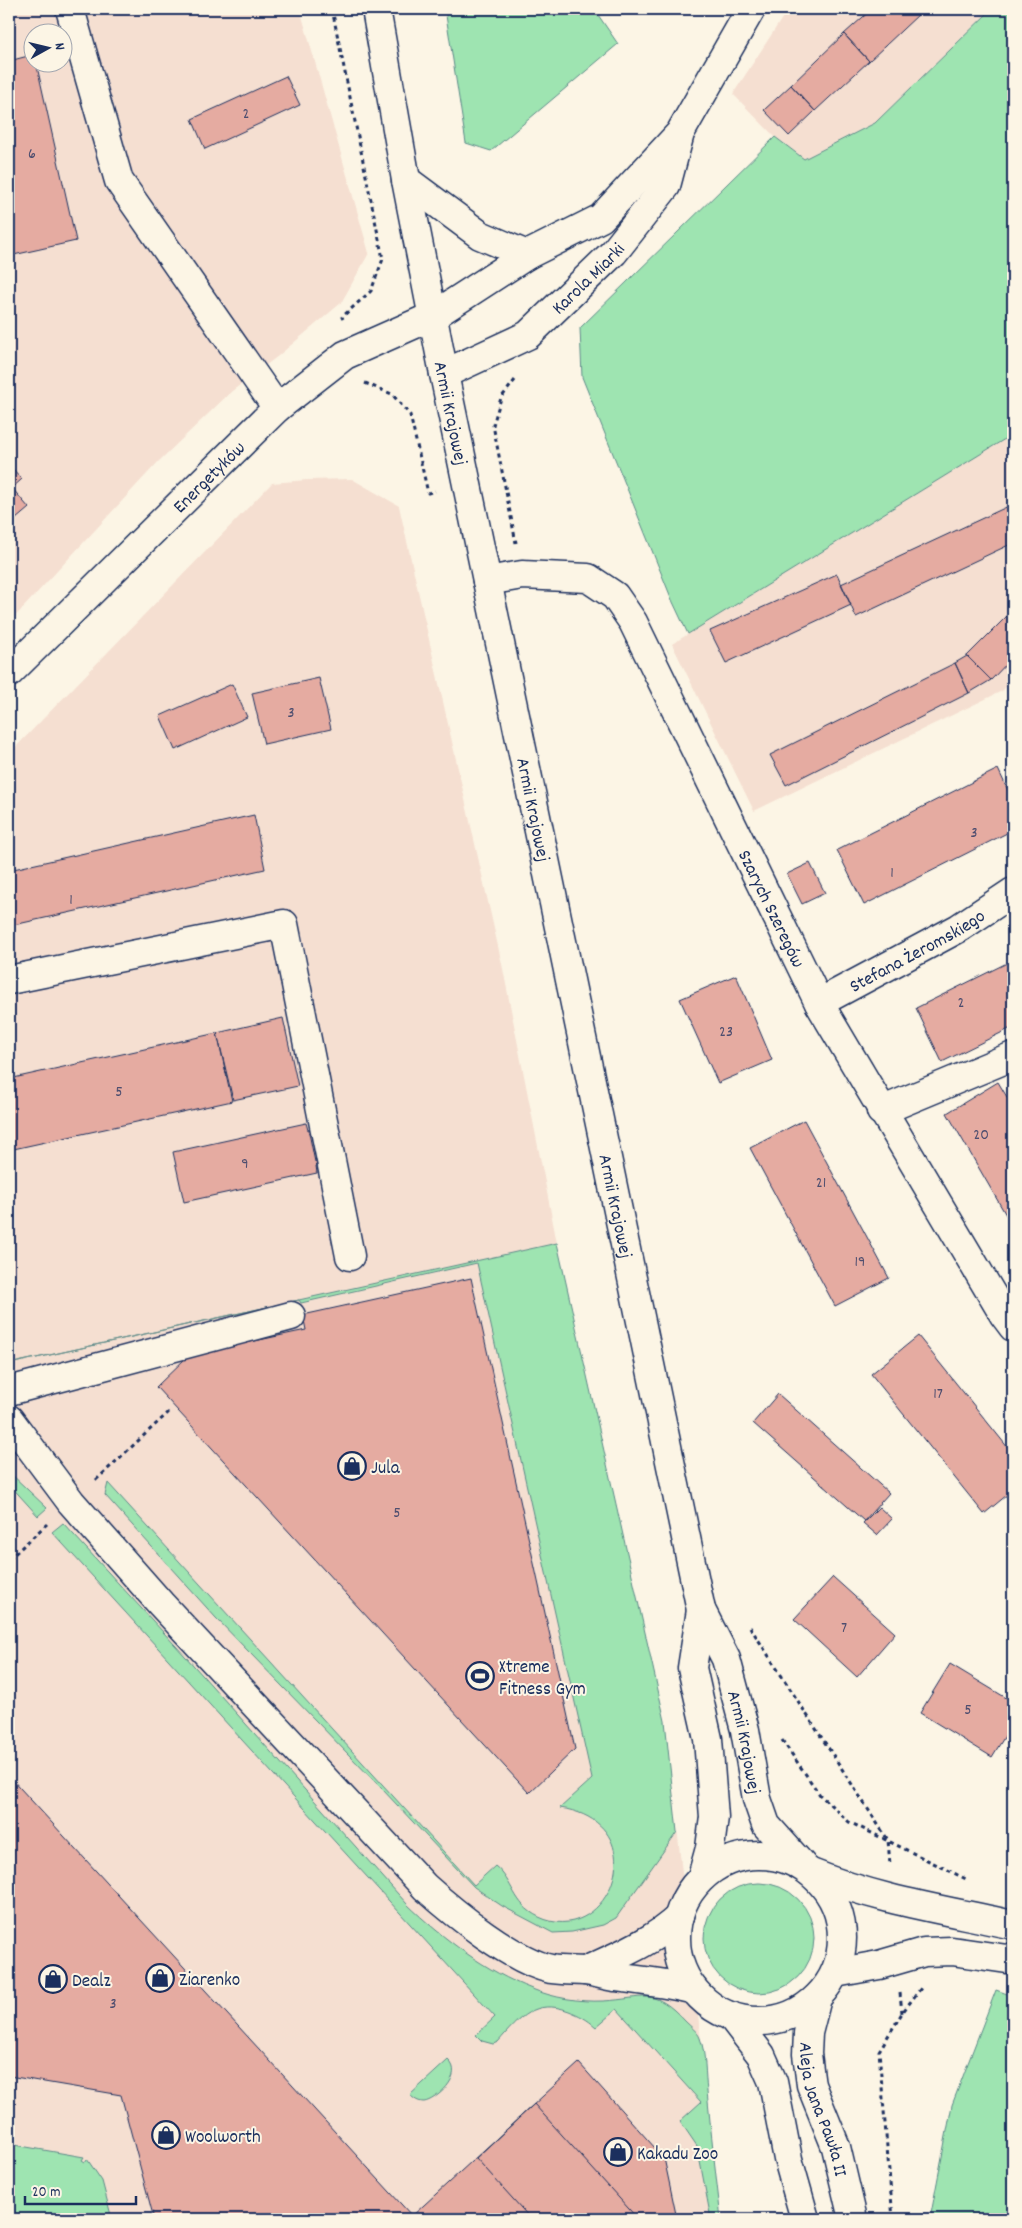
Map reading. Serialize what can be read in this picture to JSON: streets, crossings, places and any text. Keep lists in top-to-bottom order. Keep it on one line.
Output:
{"streets":{"street":["Karola Miarki","Armii Krajowej","Energetyków","Szarych Szeregów","Stefana Żeromskiego","Aleja Jana Pawła II"]},"crossings":[["Karola Miarki","Armii Krajowej"],["Karola Miarki","Energetyków"],["Armii Krajowej","Energetyków"],["Armii Krajowej","Szarych Szeregów"],["Armii Krajowej","Aleja Jana Pawła II"],["Szarych Szeregów","Stefana Żeromskiego"]],"places":{"shop":["Jula","Ziarenko","Dealz","Woolworth","Kakadu Zoo"],"sports":["Xtreme Fitness Gym"]},"house_numbers":["2","6","3","3","1","1","2","23","5","20","9","21","19","17","5","7","5","3"],"scale_bar":"20 m","north":"right"}
